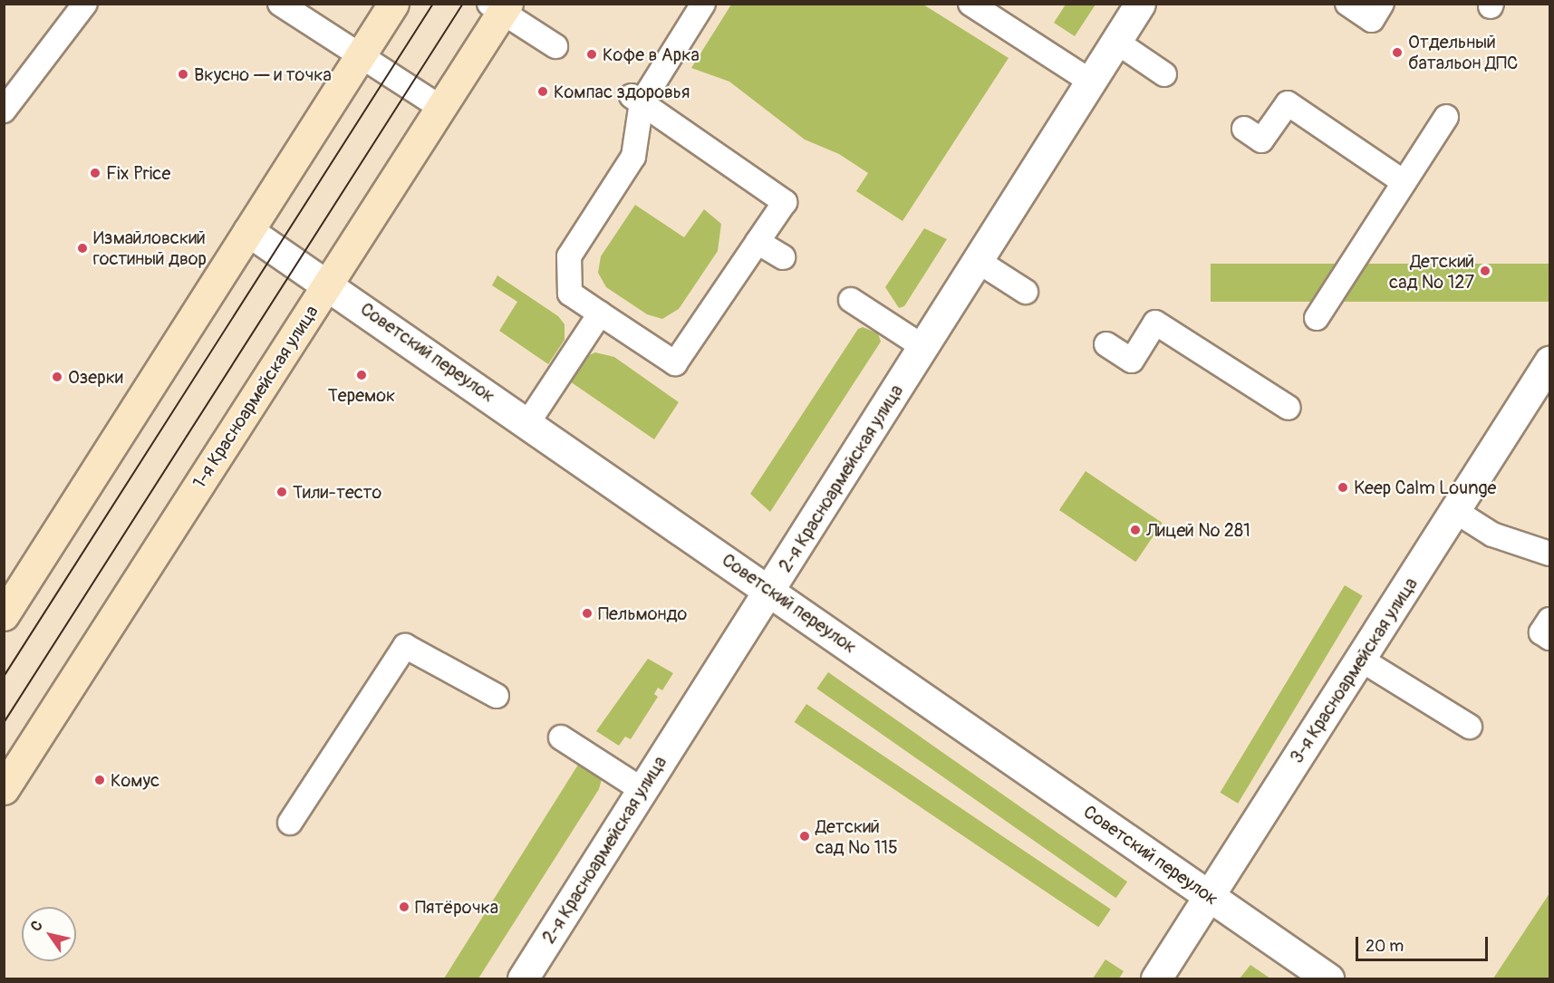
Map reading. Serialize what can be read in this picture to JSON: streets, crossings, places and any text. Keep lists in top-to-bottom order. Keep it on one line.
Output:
{"streets":{"main road":["1-я Красноармейская улица"],"street":["Советский переулок","2-я Красноармейская улица","3-я Красноармейская улица"]},"crossings":[["Советский переулок","1-я Красноармейская улица"],["Советский переулок","2-я Красноармейская улица"],["Советский переулок","3-я Красноармейская улица"]],"places":["Отдельный батальон ДПС","Кофе в Арка","Вкусно — и точка","Компас здоровья","Fix Price","Измайловский гостиный двор","Детский сад № 127","Теремок","Озерки","Keep Calm Lounge","Тили-тесто","Лицей № 281","Пельмондо","Комус","Детский сад № 115","Пятёрочка"],"scale_bar":"20 m","north":"top left"}
